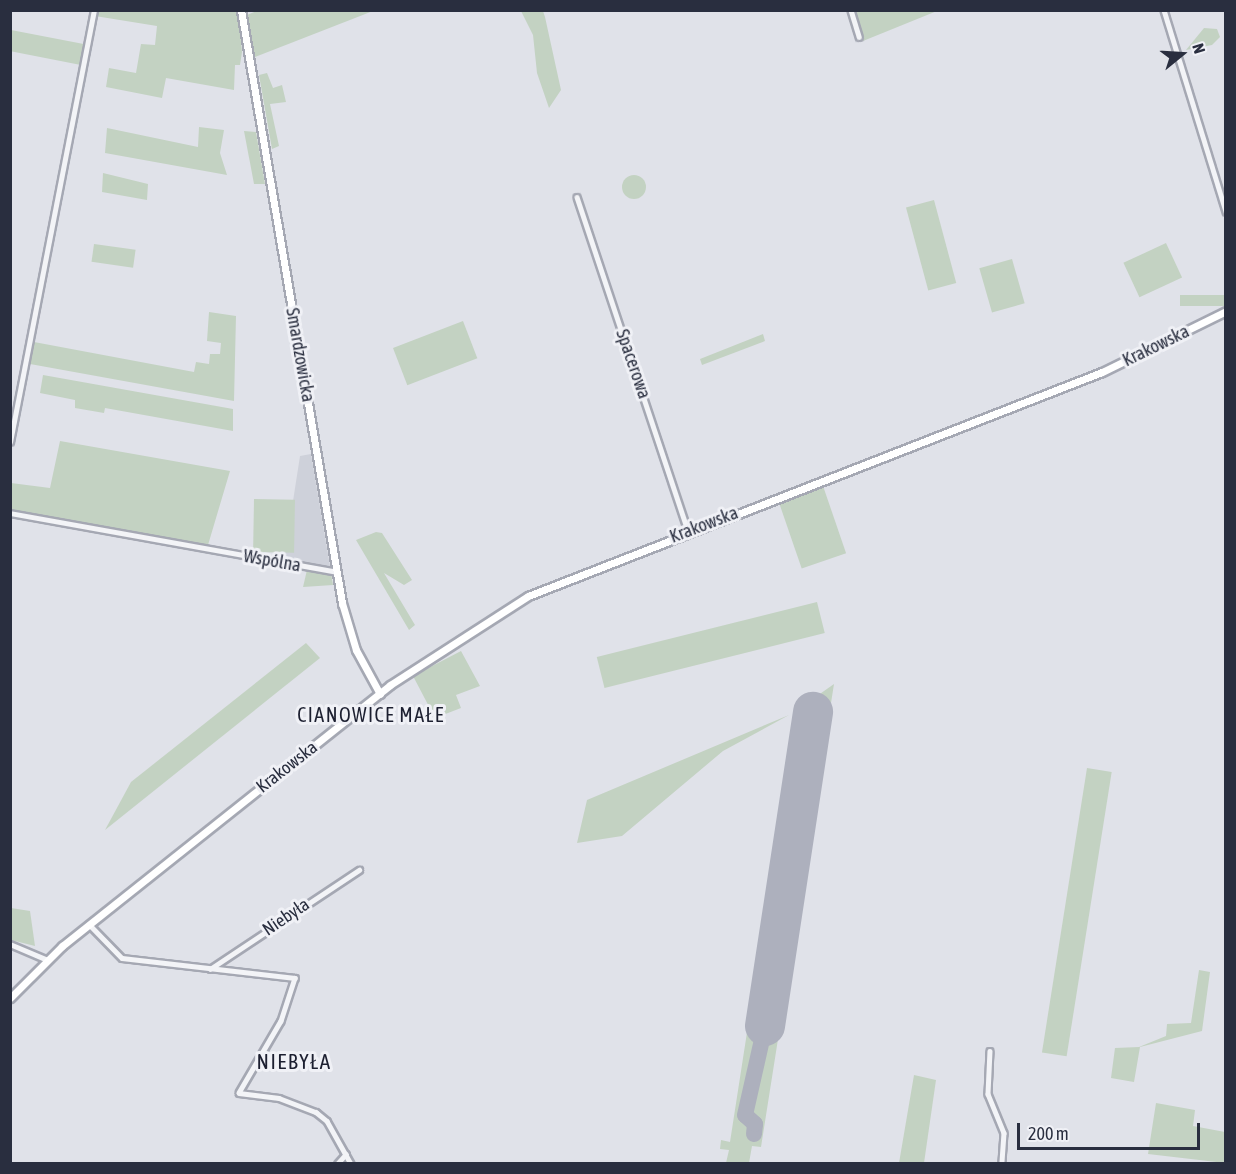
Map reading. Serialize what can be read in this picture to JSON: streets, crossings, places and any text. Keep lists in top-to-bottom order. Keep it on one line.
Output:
{"streets":{"main road":["Krakowska","Smardzowicka"],"street":["Spacerowa","Wspólna","Niebyła"]},"crossings":[["Krakowska","Smardzowicka"],["Krakowska","Spacerowa"],["Smardzowicka","Wspólna"]],"districts":["CIANOWICE MAŁE","NIEBYŁA"],"scale_bar":"200 m","north":"right"}
